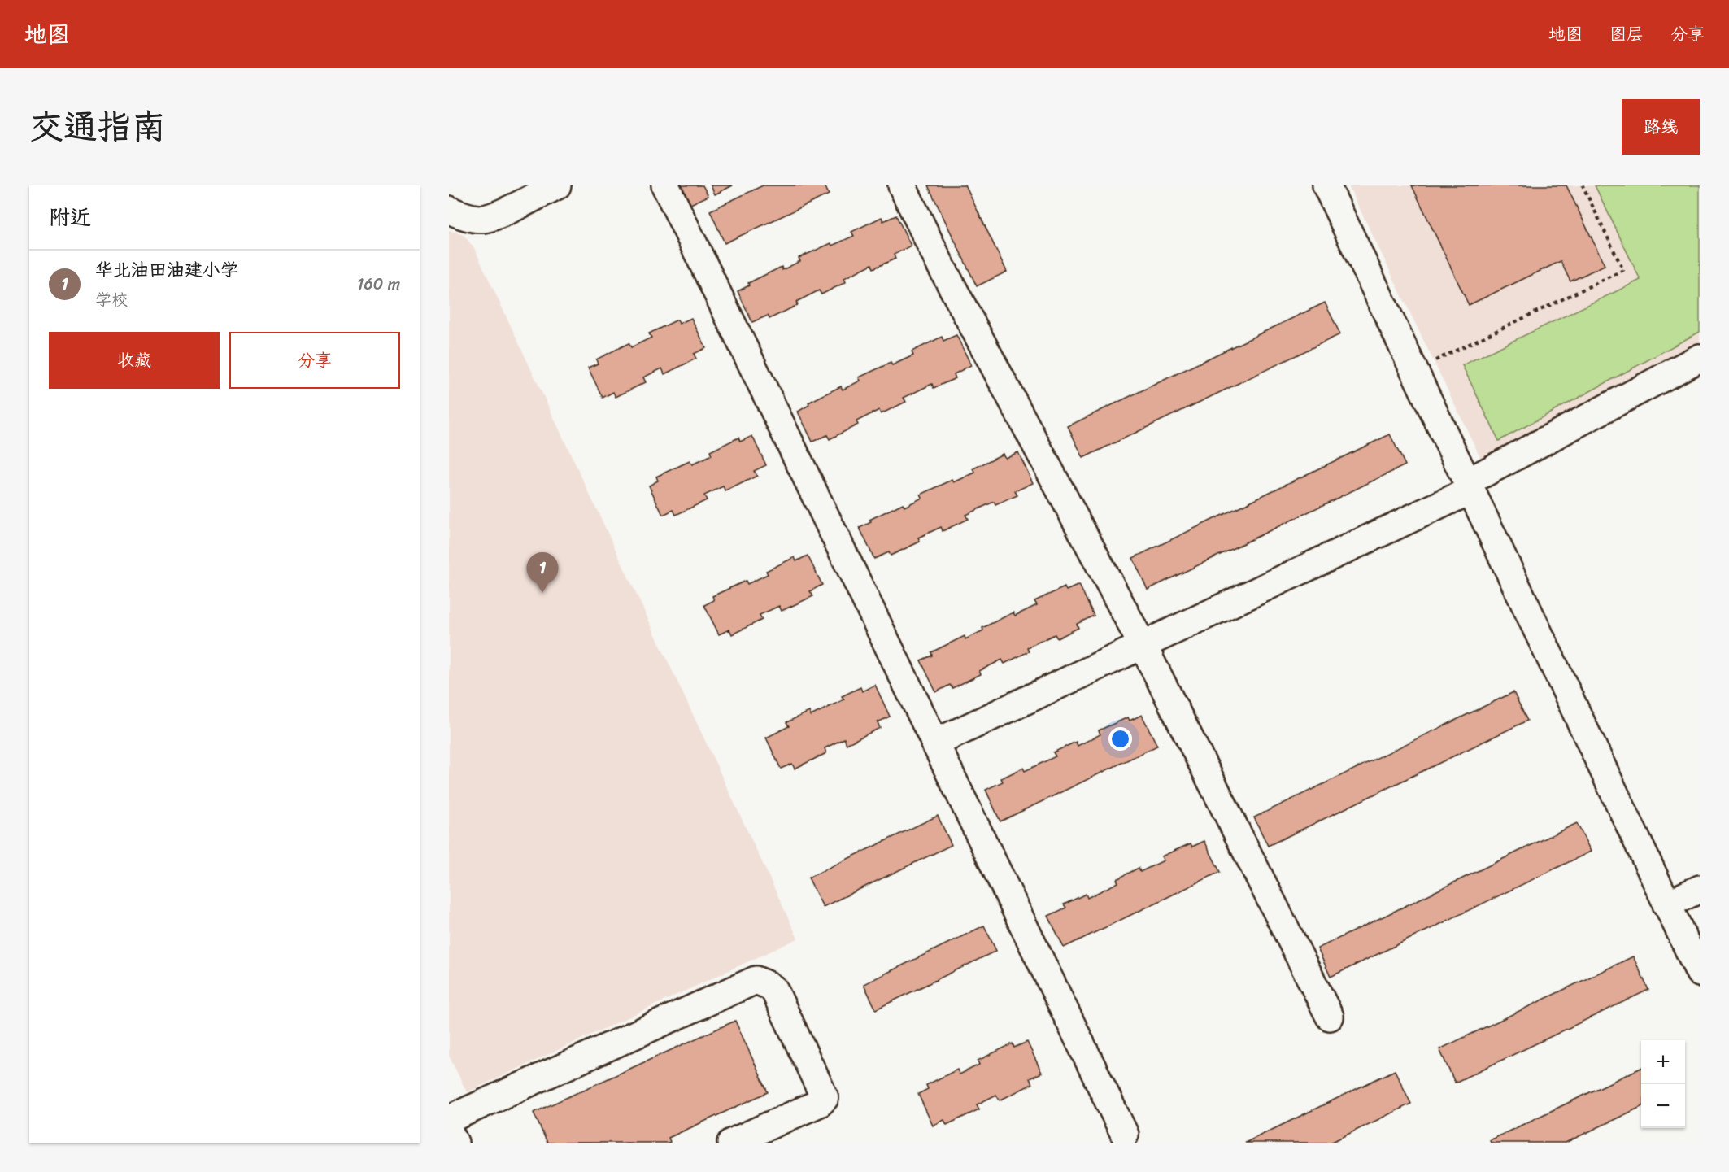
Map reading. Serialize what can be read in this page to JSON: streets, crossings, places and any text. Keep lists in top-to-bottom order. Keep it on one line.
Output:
{"page":{"header":"地图","nav":["地图","图层","分享"],"title":"交通指南","buttons":["路线",["收藏","分享"]],"heading":"附近","list":[{"mark":"1","name":"华北油田油建小学","note":"学校","value":"160 m"}],"pins":"1","map_buttons":["+","−"]}}
